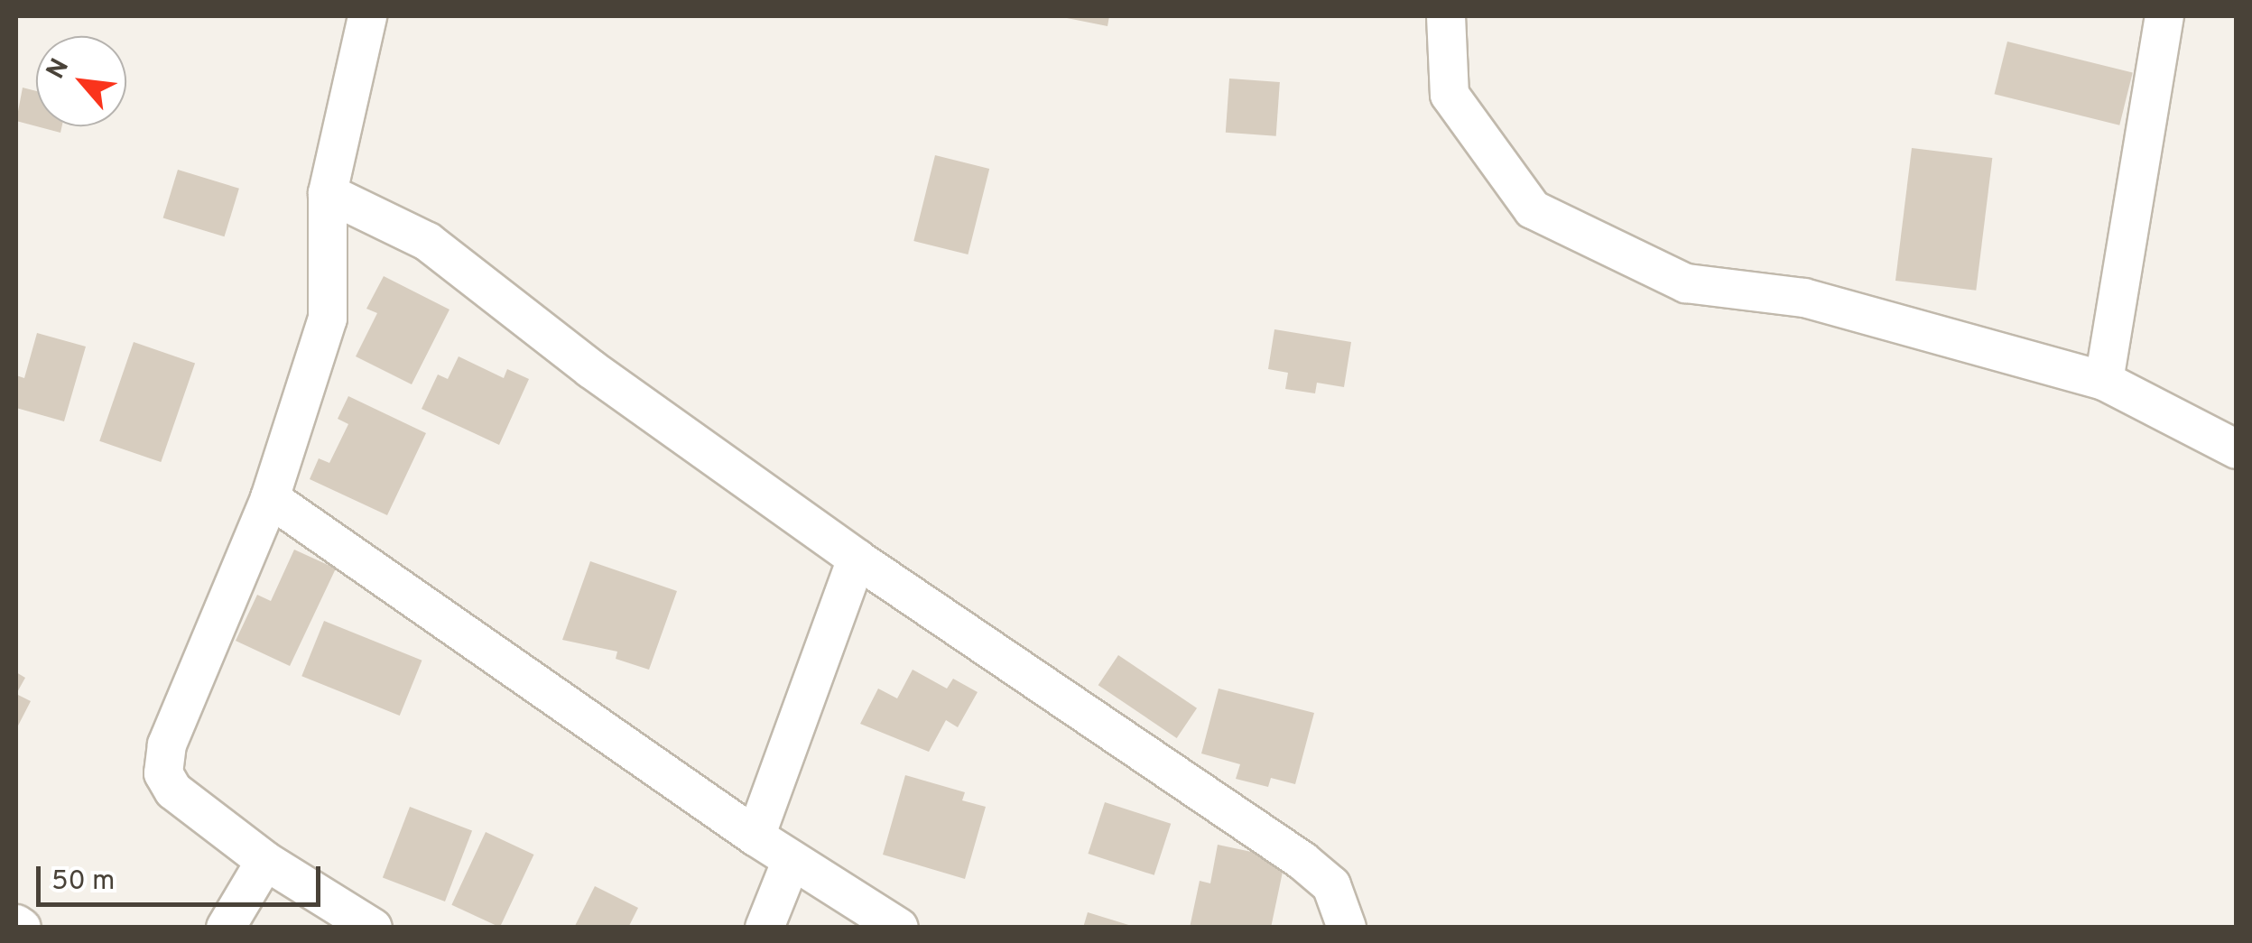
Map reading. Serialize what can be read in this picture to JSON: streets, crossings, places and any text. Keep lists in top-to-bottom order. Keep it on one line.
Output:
{"scale_bar":"50 m","north":"top left"}
